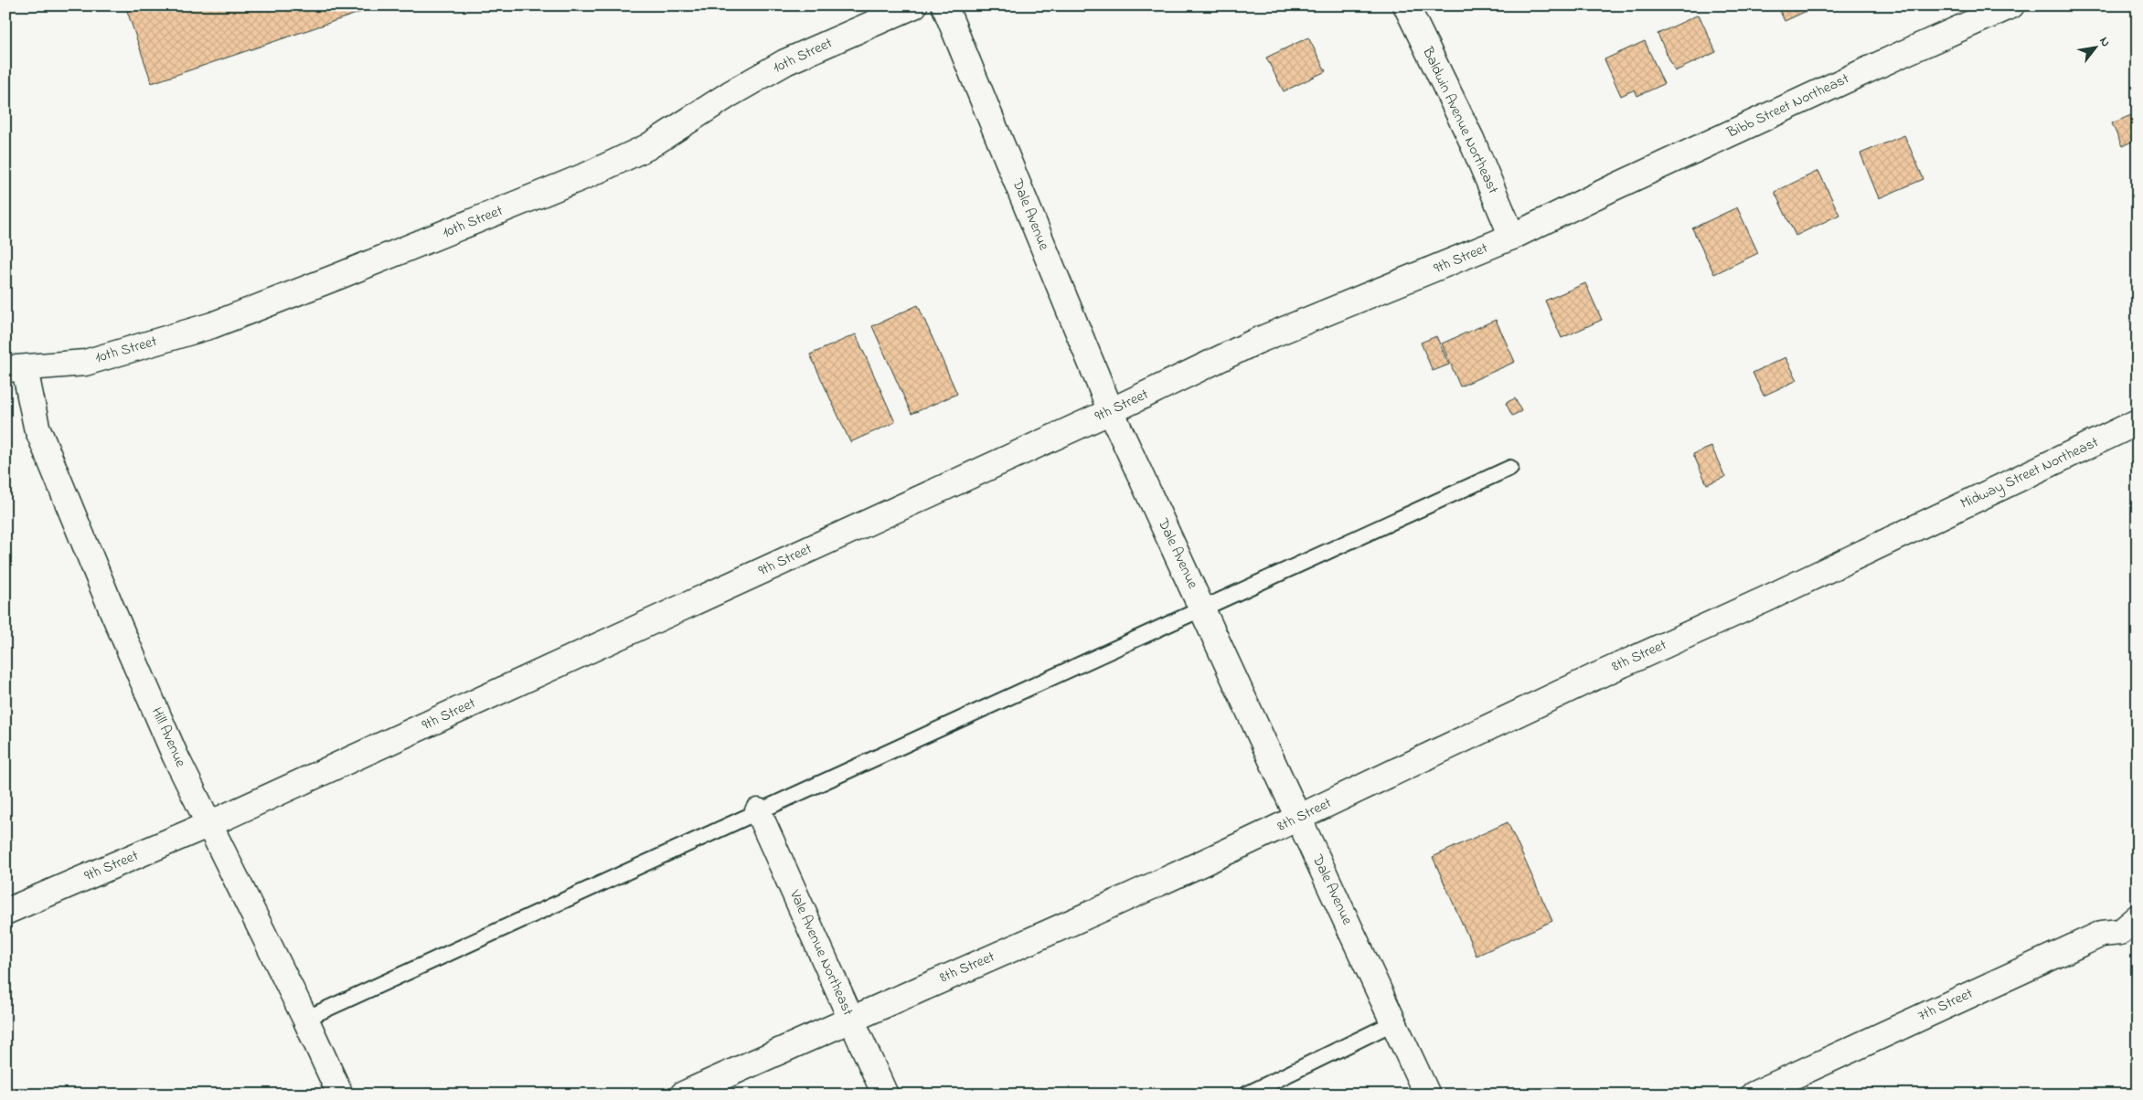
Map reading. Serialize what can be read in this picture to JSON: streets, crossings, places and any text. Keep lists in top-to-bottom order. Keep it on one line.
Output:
{"streets":{"street":["10th Street","Bibb Street Northeast","Baldwin Avenue Northeast","Dale Avenue","9th Street","Midway Street Northeast","8th Street","Hill Avenue","Vale Avenue Northeast","7th Street"]},"crossings":[["10th Street","Hill Avenue"],["Bibb Street Northeast","9th Street"],["Baldwin Avenue Northeast","9th Street"],["Dale Avenue","9th Street"],["Dale Avenue","8th Street"],["9th Street","Hill Avenue"],["Midway Street Northeast","8th Street"],["8th Street","Vale Avenue Northeast"]],"north":"top right"}
